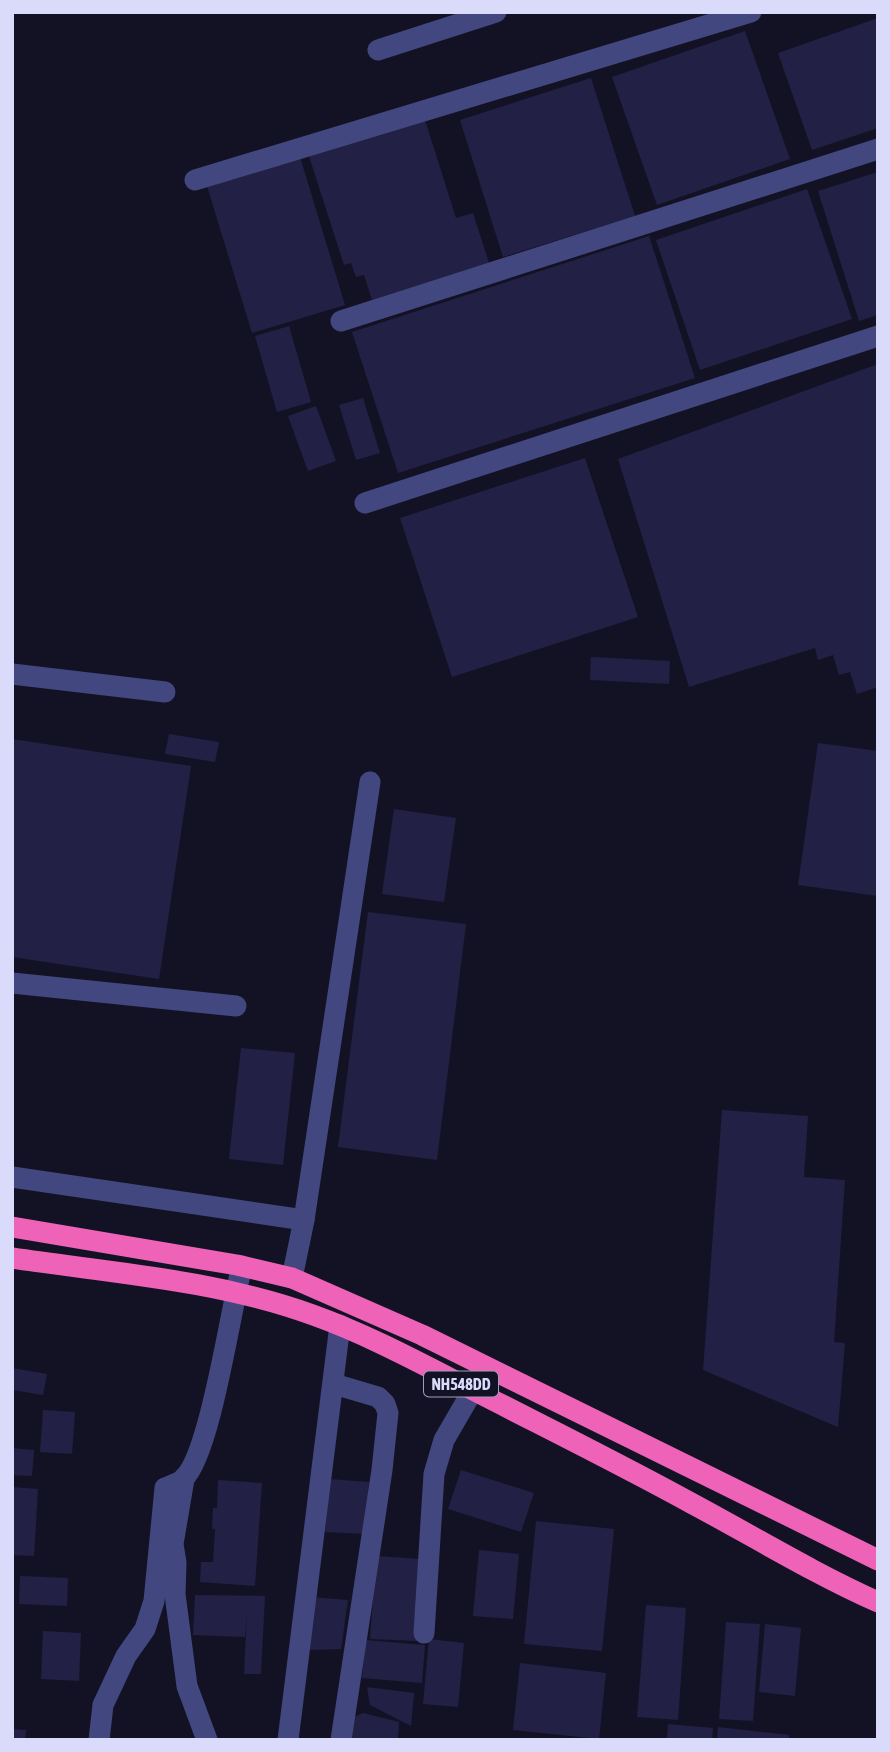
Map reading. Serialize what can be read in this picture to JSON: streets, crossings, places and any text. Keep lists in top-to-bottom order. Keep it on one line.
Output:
{"streets":{"highway":["NH548DD"]}}
